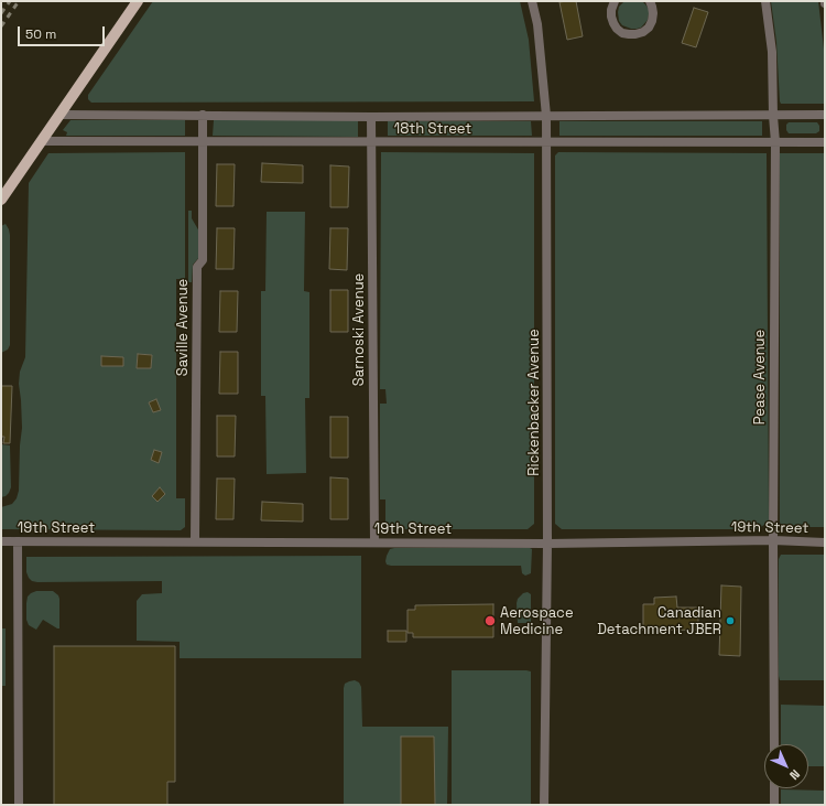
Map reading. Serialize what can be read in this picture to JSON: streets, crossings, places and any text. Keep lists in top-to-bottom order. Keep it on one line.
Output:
{"streets":{"street":["18th Street","Saville Avenue","Sarnoski Avenue","Pease Avenue","Rickenbacker Avenue","19th Street"]},"crossings":[["18th Street","Saville Avenue"],["18th Street","Sarnoski Avenue"],["18th Street","Pease Avenue"],["18th Street","Rickenbacker Avenue"],["Saville Avenue","19th Street"],["Sarnoski Avenue","19th Street"],["Pease Avenue","19th Street"],["Rickenbacker Avenue","19th Street"]],"places":["Aerospace Medicine","Canadian Detachment JBER"],"scale_bar":"50 m","north":"bottom right"}
